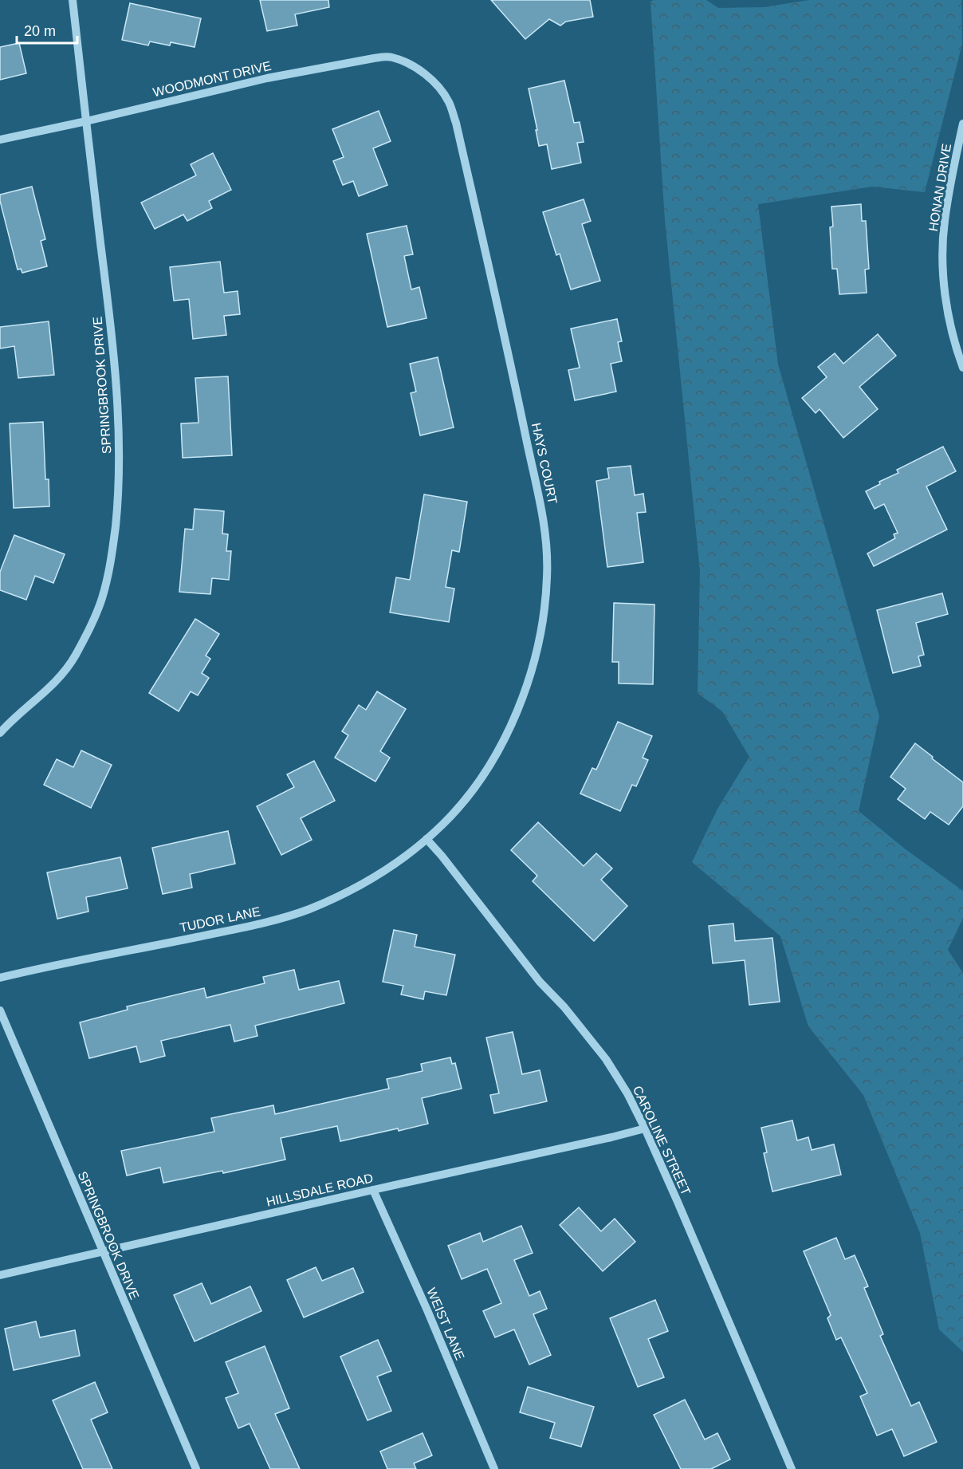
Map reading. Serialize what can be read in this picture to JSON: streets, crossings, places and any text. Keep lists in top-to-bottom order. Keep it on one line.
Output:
{"streets":{"street":["WOODMONT DRIVE","HONAN DRIVE","SPRINGBROOK DRIVE","HAYS COURT","TUDOR LANE","CAROLINE STREET","HILLSDALE ROAD","WEIST LANE"]},"crossings":[["WOODMONT DRIVE","SPRINGBROOK DRIVE"],["WOODMONT DRIVE","HAYS COURT"],["SPRINGBROOK DRIVE","HILLSDALE ROAD"],["HAYS COURT","TUDOR LANE"],["HAYS COURT","CAROLINE STREET"],["TUDOR LANE","CAROLINE STREET"],["CAROLINE STREET","HILLSDALE ROAD"],["HILLSDALE ROAD","WEIST LANE"]],"scale_bar":"20 m"}
